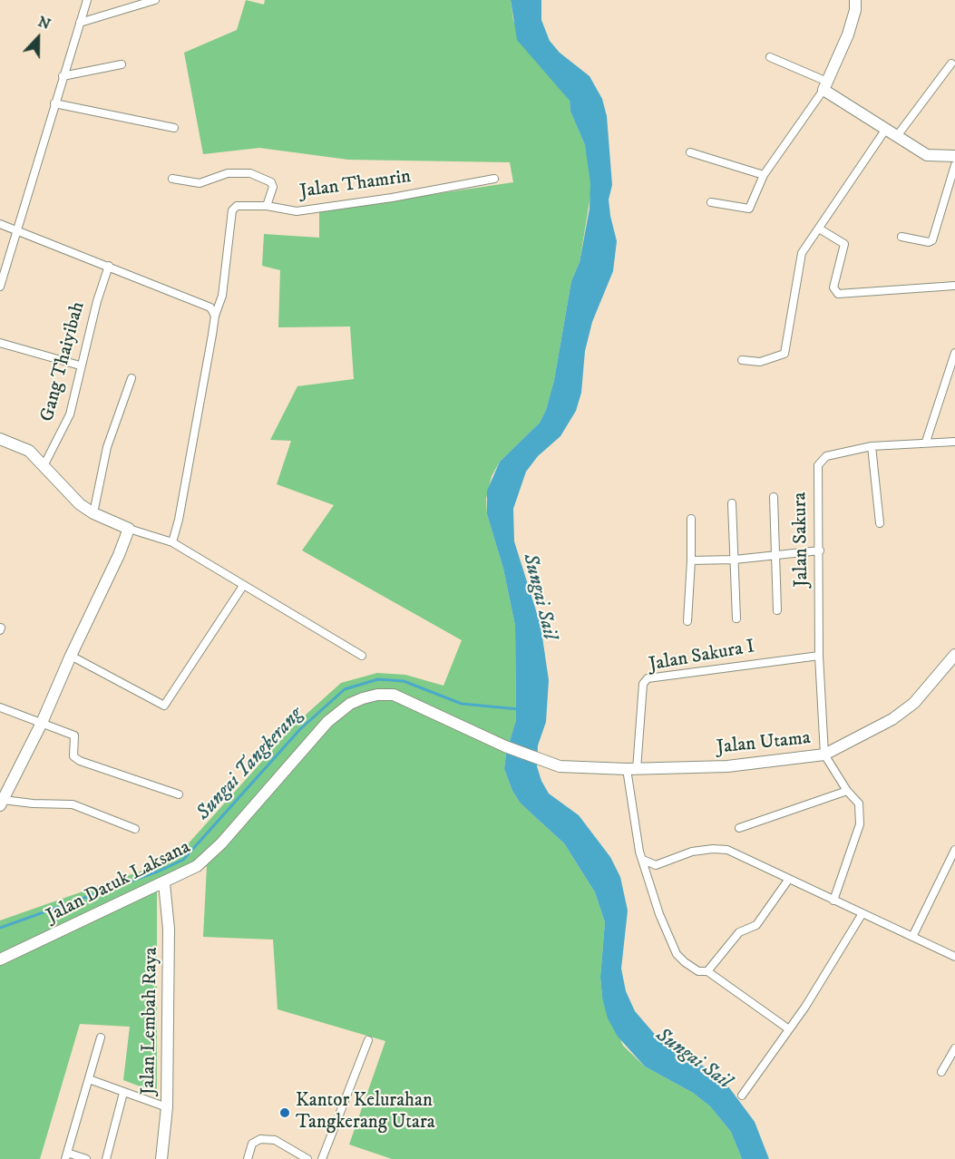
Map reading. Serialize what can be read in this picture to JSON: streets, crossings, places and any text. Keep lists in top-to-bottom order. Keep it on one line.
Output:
{"streets":{"street":["Jalan Thamrin","Gang Thaiyibah","Jalan Sakura","Jalan Sakura I","Jalan Utama","Jalan Datuk Laksana","Jalan Lembah Raya"]},"crossings":[["Jalan Sakura","Jalan Sakura I"],["Jalan Sakura","Jalan Utama"],["Jalan Sakura I","Jalan Utama"],["Jalan Utama","Jalan Datuk Laksana"],["Jalan Datuk Laksana","Jalan Lembah Raya"]],"water":["Sungai Sail","Sungai Tangkerang"],"places":["Kantor Kelurahan Tangkerang Utara"],"north":"top"}
